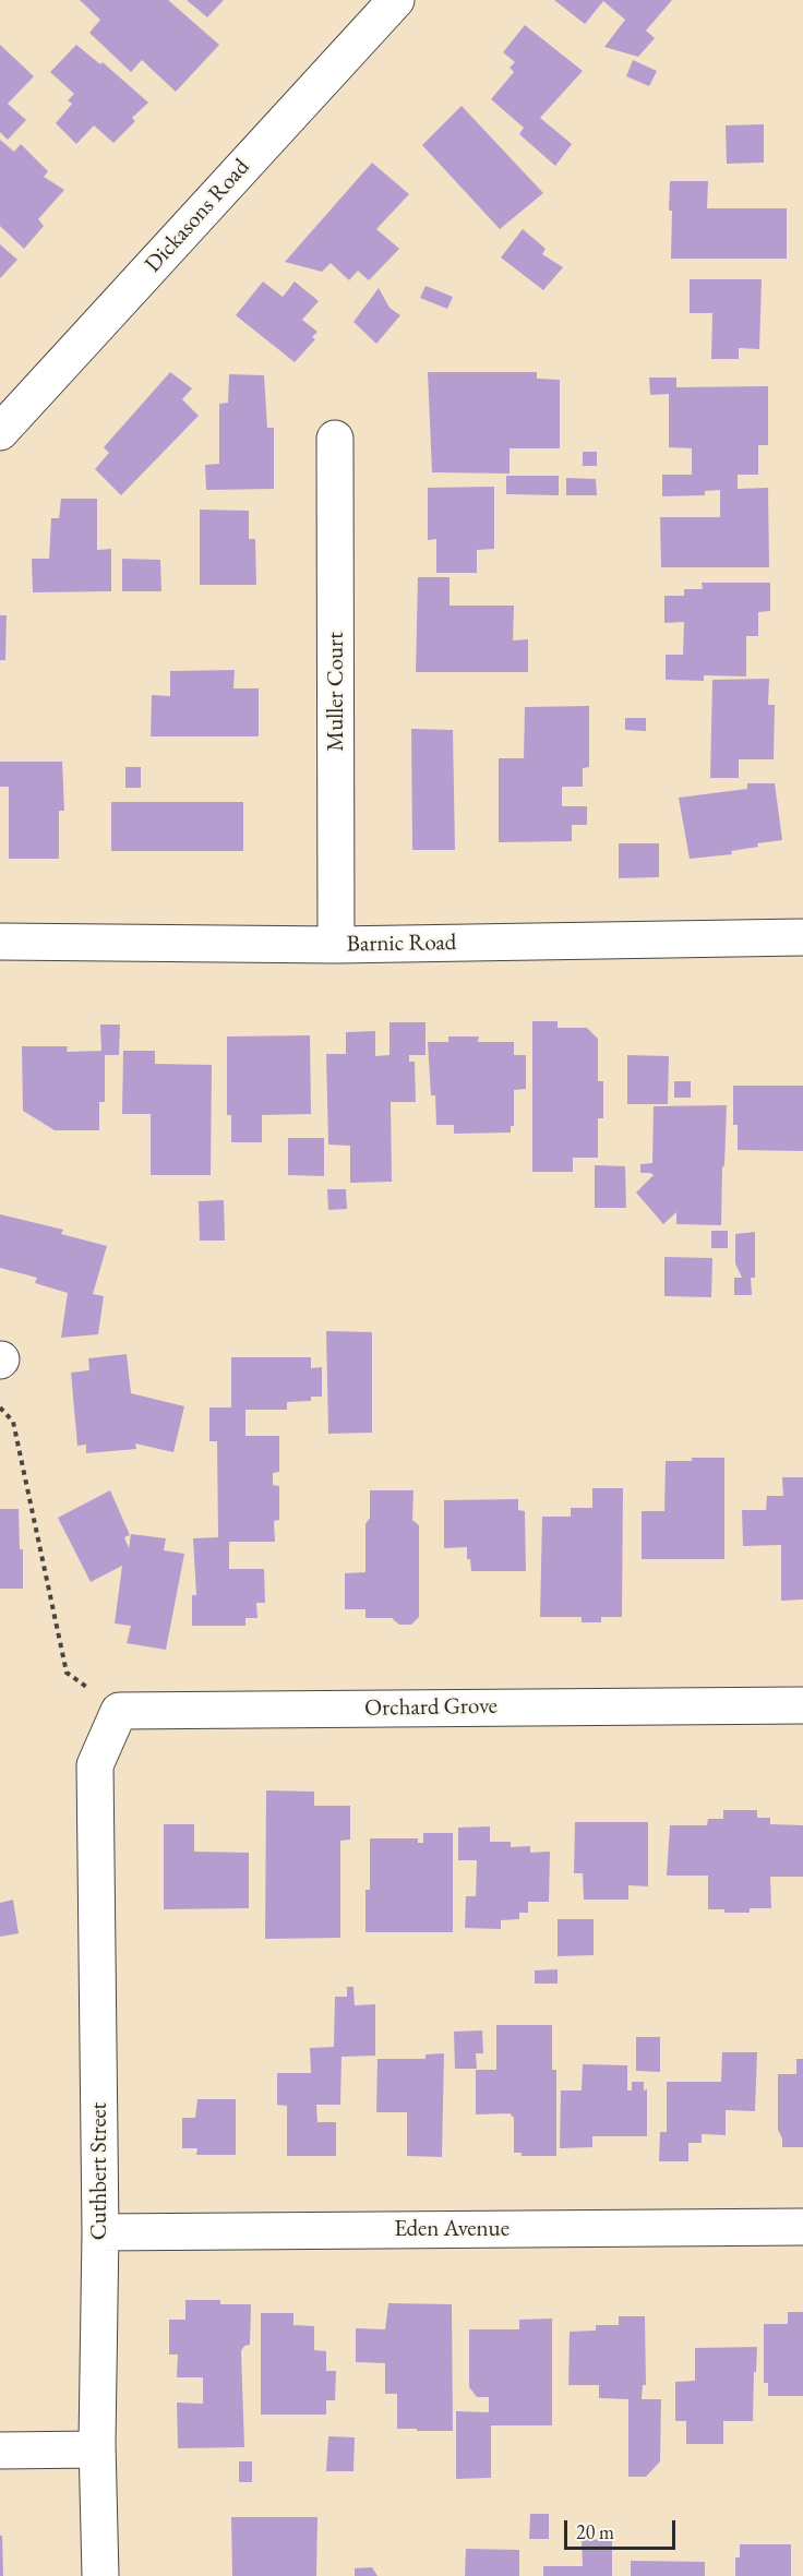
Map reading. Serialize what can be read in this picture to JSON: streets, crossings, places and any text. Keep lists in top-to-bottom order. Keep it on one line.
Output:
{"streets":{"street":["Dickasons Road","Muller Court","Barnic Road","Orchard Grove","Cuthbert Street","Eden Avenue"]},"crossings":[["Muller Court","Barnic Road"],["Orchard Grove","Cuthbert Street"],["Cuthbert Street","Eden Avenue"]],"scale_bar":"20 m"}
